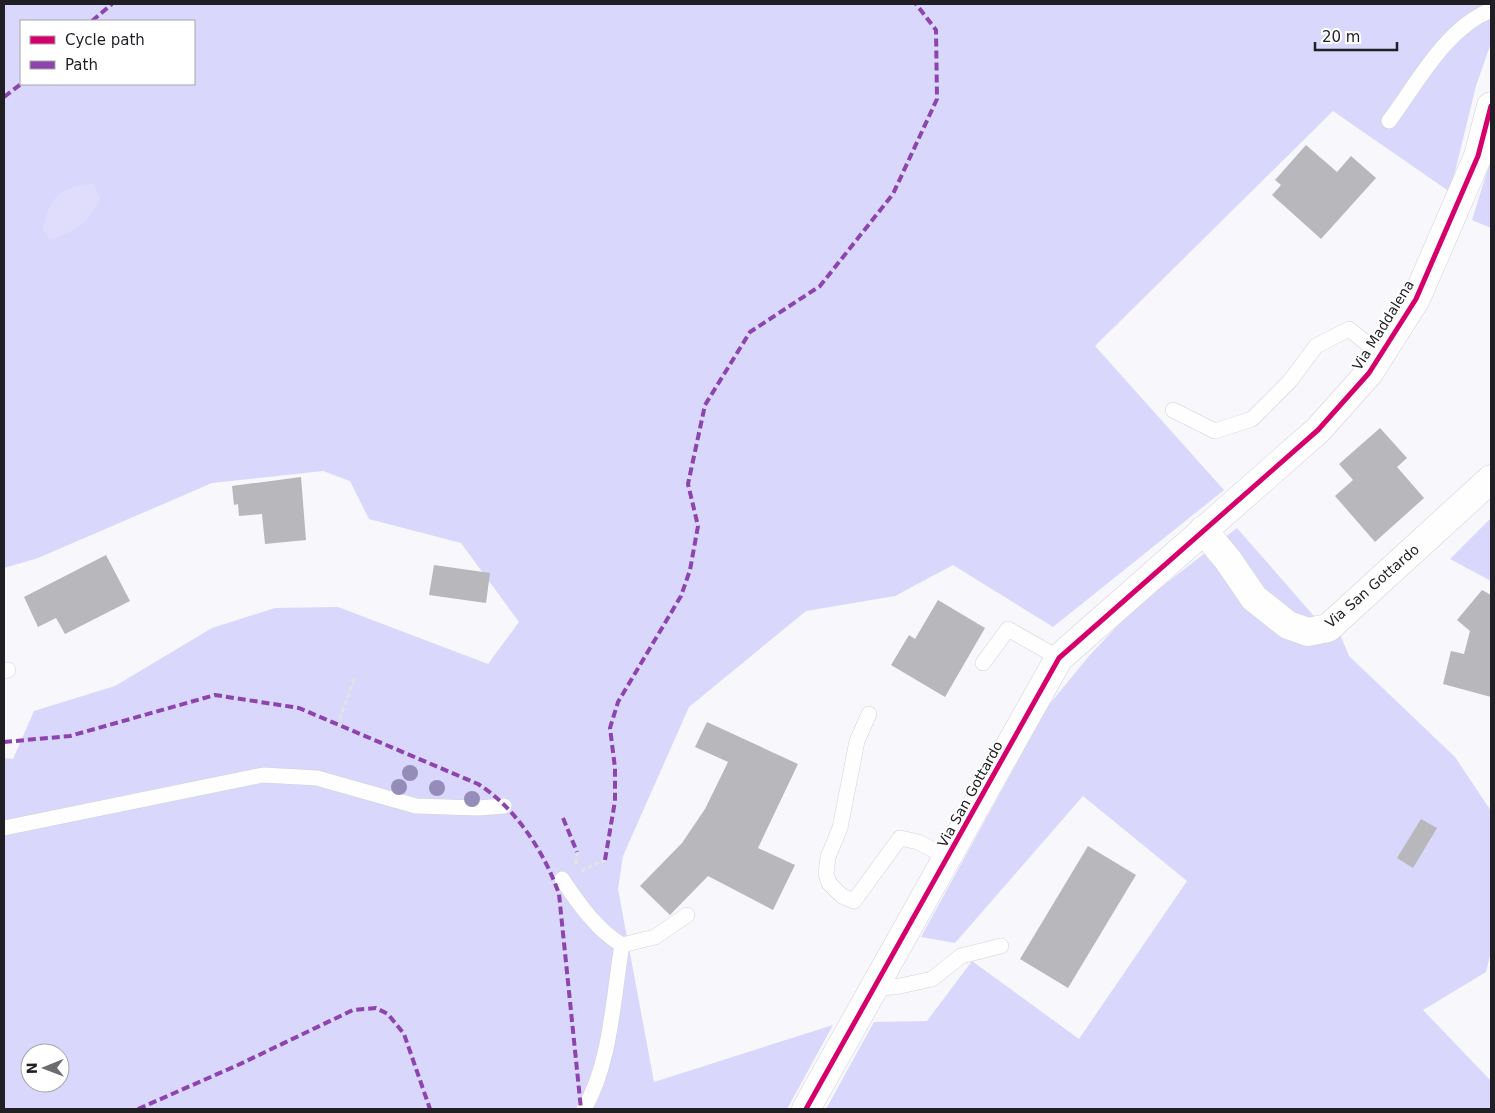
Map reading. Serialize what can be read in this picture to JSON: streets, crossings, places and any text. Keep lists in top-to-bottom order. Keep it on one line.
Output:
{"streets":{"street":["Via Maddalena","Via San Gottardo"]},"crossings":[["Via Maddalena","Via San Gottardo"]],"legend":["Cycle path","Path"],"scale_bar":"20 m","north":"left"}
